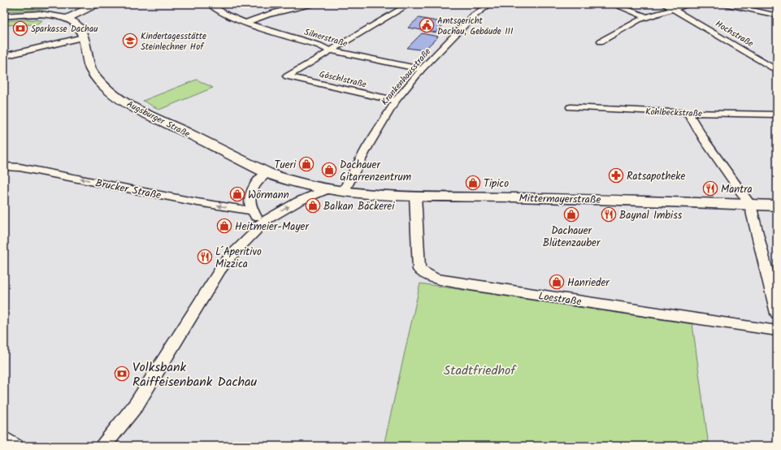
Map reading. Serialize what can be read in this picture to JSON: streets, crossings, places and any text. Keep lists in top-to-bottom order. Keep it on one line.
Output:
{"streets":{"main road":["Augsburger Straße","Mittermayerstraße"],"street":["Hochstraße","Silnerstraße","Krankenhausstraße","Göschlstraße","Kohlbeckstraße","Brucker Straße","Loestraße"]},"crossings":[["Silnerstraße","Krankenhausstraße"],["Silnerstraße","Göschlstraße"],["Krankenhausstraße","Göschlstraße"],["Krankenhausstraße","Augsburger Straße"],["Krankenhausstraße","Mittermayerstraße"],["Augsburger Straße","Mittermayerstraße"],["Mittermayerstraße","Loestraße"]],"one_way":["Brucker Straße"],"parks":["Stadtfriedhof"],"places":{"public building":["Amtsgericht Dachau, Gebäude III"],"bank":["Sparkasse Dachau","Volksbank Raiffeisenbank Dachau"],"school or university":["Kindertagesstätte Steinlechner Hof"],"shop":["Tueri","Dachauer Gitarrenzentrum","Tipico","Wörmann","Balkan Bäckerei","Dachauer Blütenzauber","Heitmeier-Mayer","Hanrieder"],"pharmacy":["Ratsapotheke"],"restaurant":["Mantra","Baynal Imbiss","L´Aperitivo Mizzica"]}}
